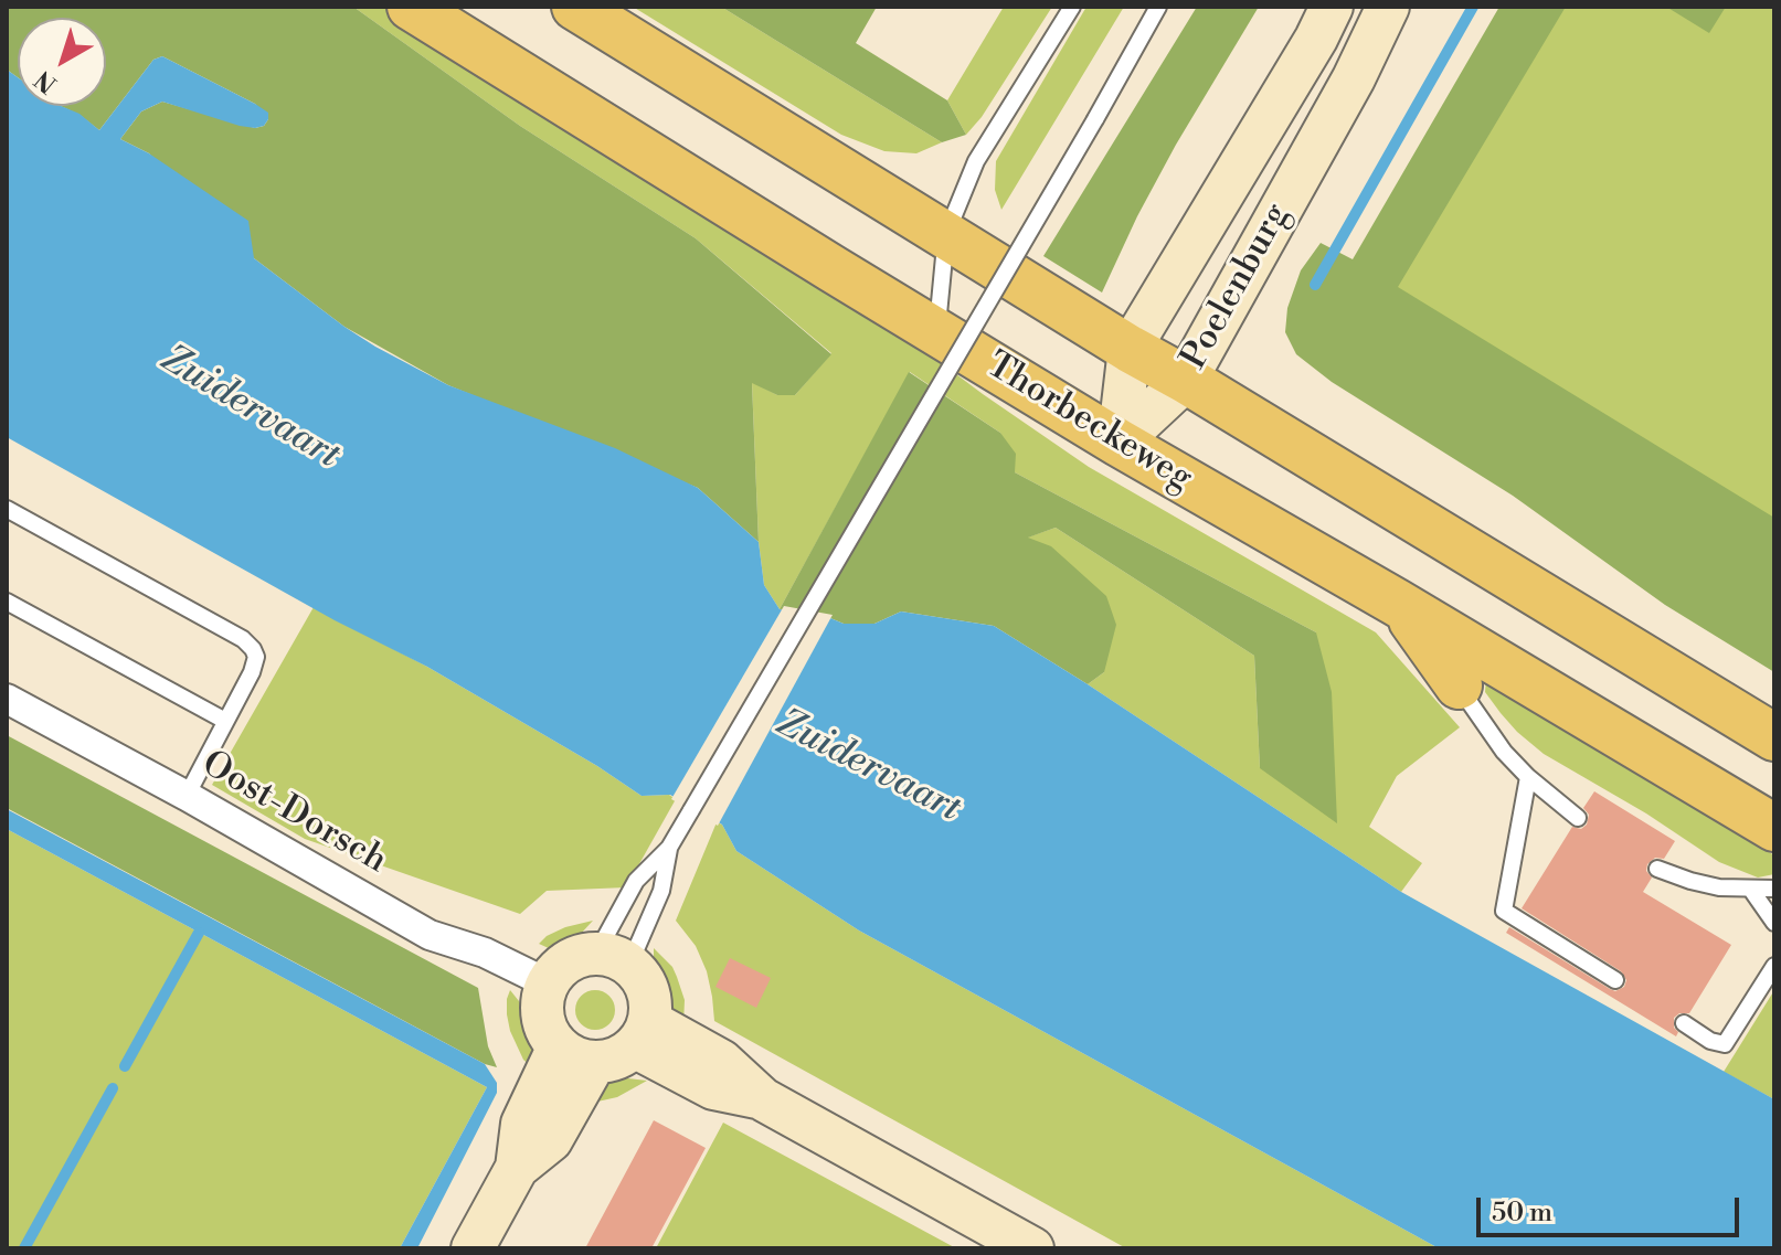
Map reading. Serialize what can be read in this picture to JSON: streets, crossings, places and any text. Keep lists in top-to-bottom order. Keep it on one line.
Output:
{"streets":{"main road":["Thorbeckeweg"],"street":["Poelenburg","Oost-Dorsch"]},"crossings":[["Poelenburg","Thorbeckeweg"]],"water":["Zuidervaart"],"scale_bar":"50 m","north":"bottom left"}
